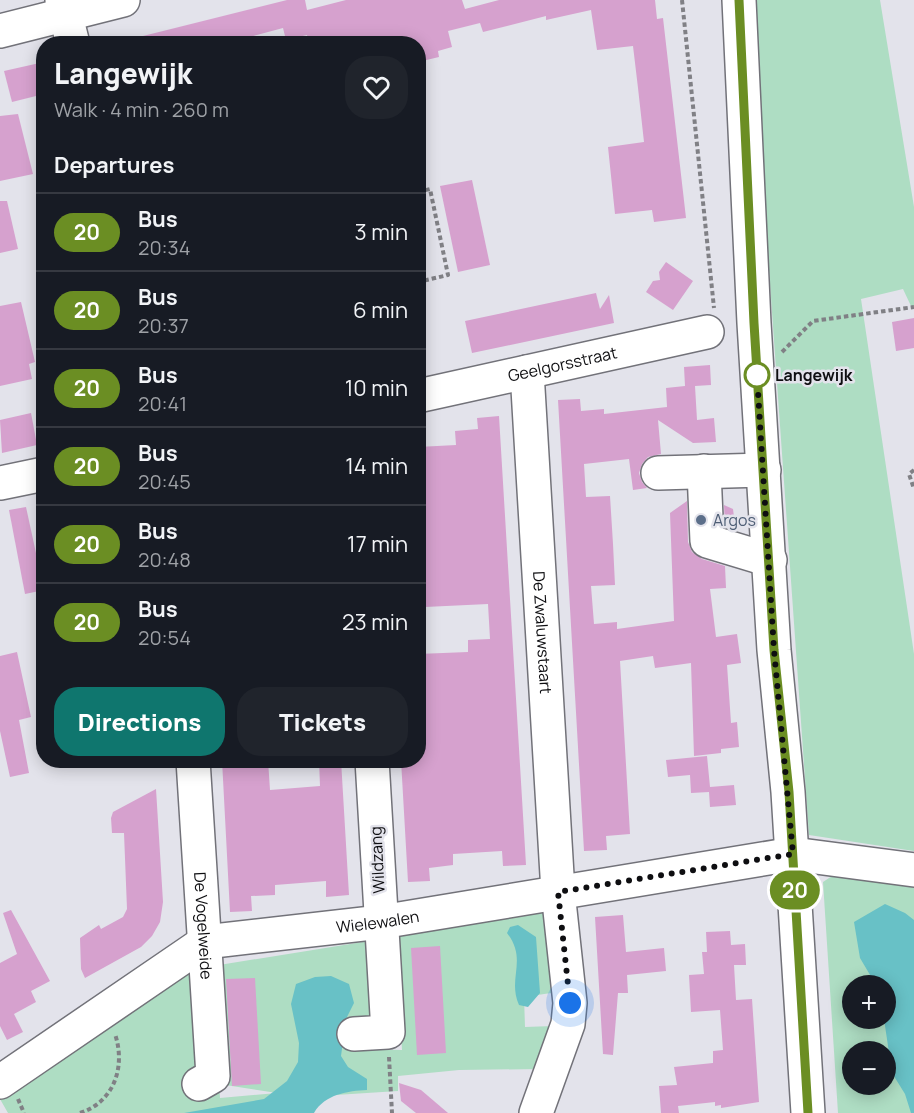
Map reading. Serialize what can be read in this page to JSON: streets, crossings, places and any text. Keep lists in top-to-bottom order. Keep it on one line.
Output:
{"streets":{"street":["Geelgorsstraat","De Zwaluwstaart","Wildzang","Wielewalen","De Vogelweide"]},"crossings":[["Geelgorsstraat","De Zwaluwstaart"],["De Zwaluwstaart","Wielewalen"],["Wildzang","Wielewalen"],["Wielewalen","De Vogelweide"]],"places":["Langewijk","Argos"],"lines":["bus line 20"],"page":{"on_map":"20","heading":[["Langewijk","Walk · 4 min · 260 m"],"Departures"],"list":[{"mark":"20","name":"Bus","note":"20:34","value":"3 min"},{"mark":"20","name":"Bus","note":"20:37","value":"6 min"},{"mark":"20","name":"Bus","note":"20:41","value":"10 min"},{"mark":"20","name":"Bus","note":"20:45","value":"14 min"},{"mark":"20","name":"Bus","note":"20:48","value":"17 min"},{"mark":"20","name":"Bus","note":"20:54","value":"23 min"}],"buttons":["Directions","Tickets"],"map_buttons":["+","−"]}}
